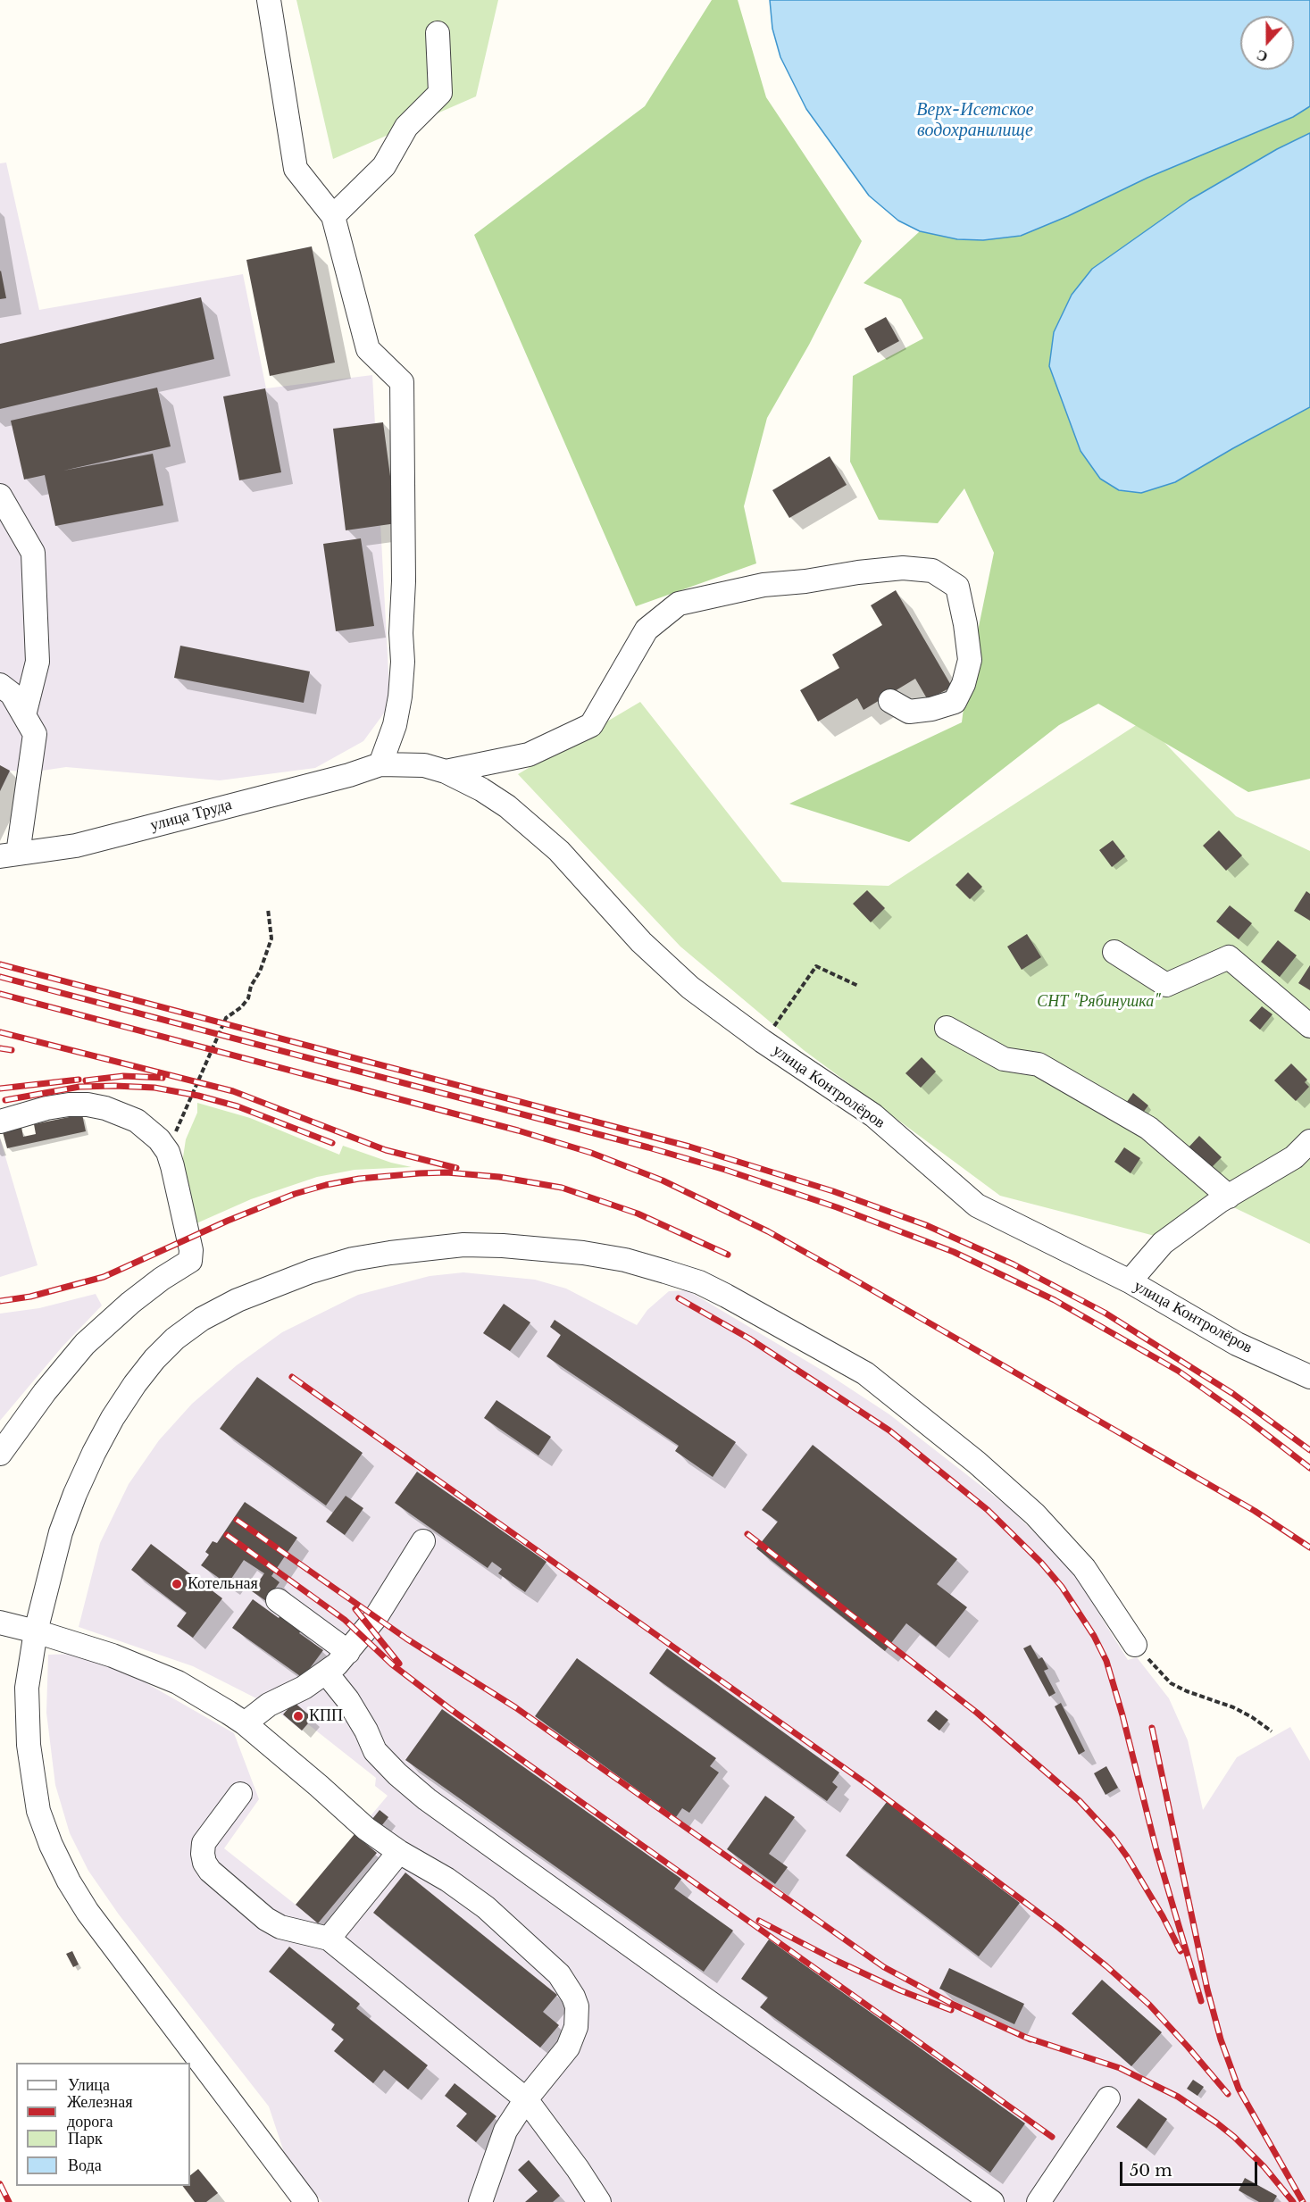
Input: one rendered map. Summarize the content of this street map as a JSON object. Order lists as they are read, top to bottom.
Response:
{
  "streets": {
    "street": ["улица Труда", "улица Контролёров"]
  },
  "crossings": [
    ["улица Труда", "улица Контролёров"]
  ],
  "water": ["Верх-Исетское водохранилище"],
  "parks": ["СНТ \"Рябинушка\""],
  "places": ["Котельная", "КПП"],
  "legend": [
    "Улица",
    "Железная дорога",
    "Парк",
    "Вода"
  ],
  "scale_bar": "50 m",
  "north": "bottom"
}
